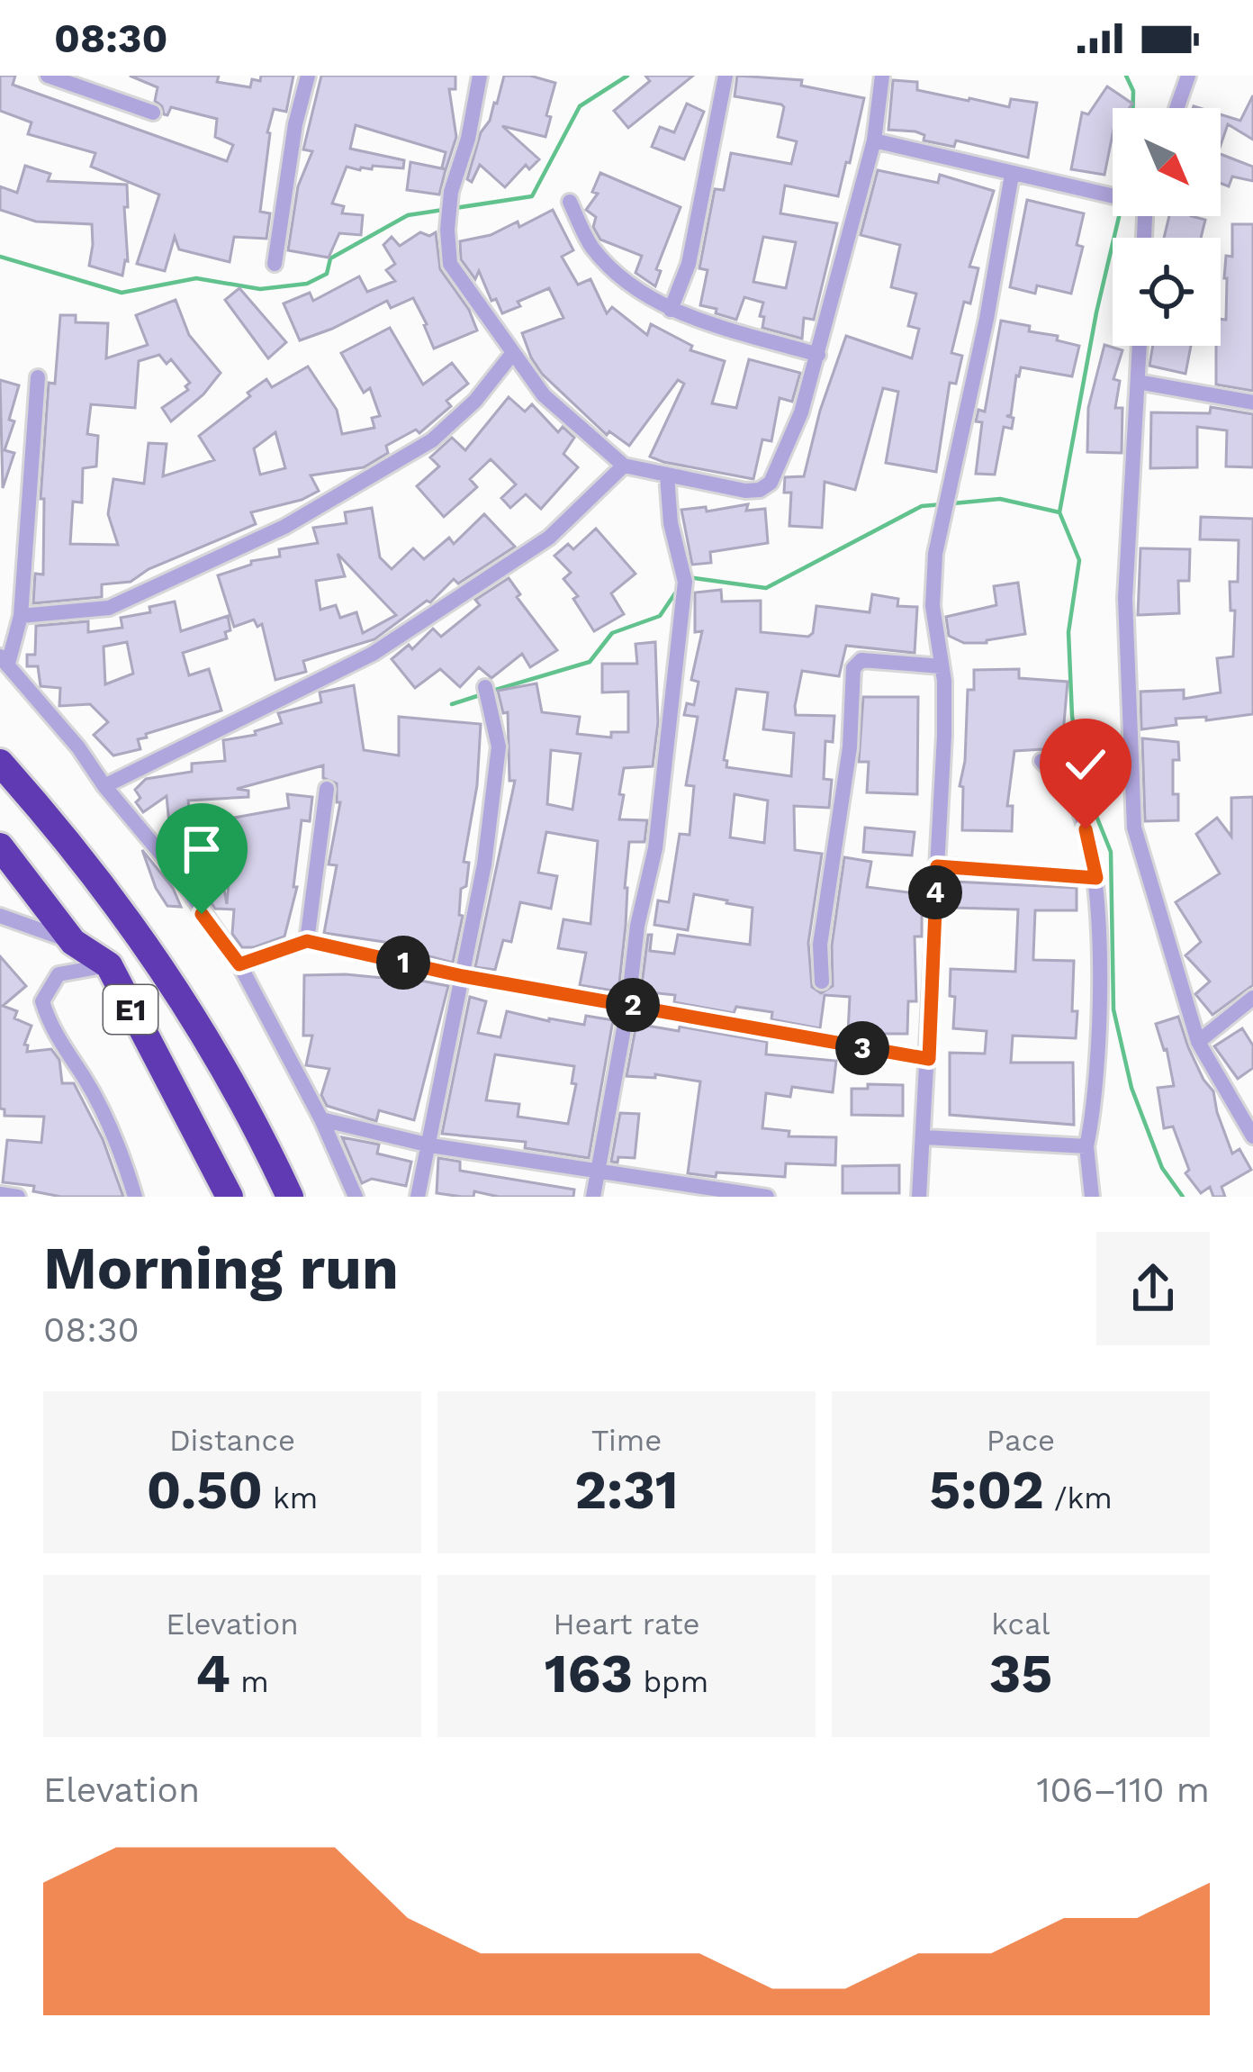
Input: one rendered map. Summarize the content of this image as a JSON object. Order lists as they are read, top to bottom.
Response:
{
  "streets": {
    "highway": ["E1"]
  },
  "north": "bottom right",
  "page": {
    "status": "08:30",
    "pins": [
      "4",
      "1",
      "2",
      "3"
    ],
    "heading": ["Morning run", "08:30"],
    "stats": [
      ["Distance", "0.50 km"],
      ["Time", "2:31"],
      ["Pace", "5:02 /km"],
      ["Elevation", "4 m"],
      ["Heart rate", "163 bpm"],
      ["kcal", "35"]
    ],
    "chart": ["Elevation", "106–110 m"]
  }
}
